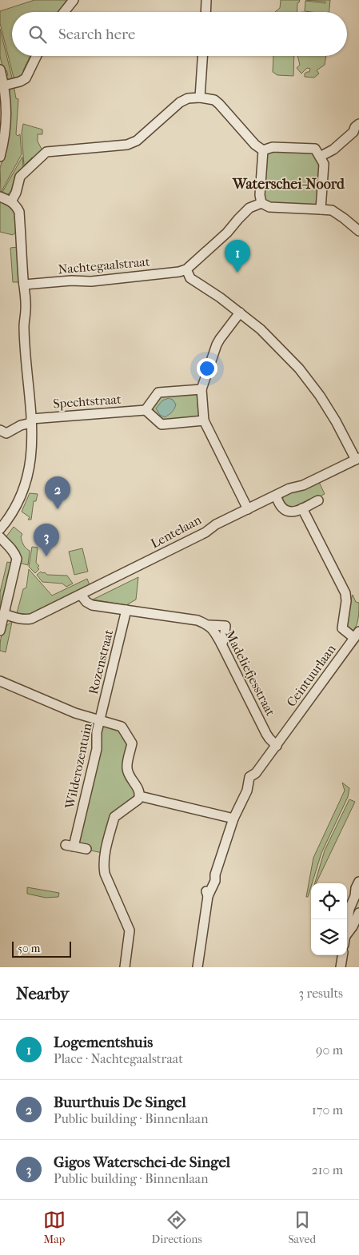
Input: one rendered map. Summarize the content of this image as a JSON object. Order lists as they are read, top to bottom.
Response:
{
  "streets": {
    "street": [
      "Nachtegaalstraat",
      "Spechtstraat",
      "Lentelaan",
      "Rozenstraat",
      "Madeliefjesstraat",
      "Ceintuurlaan",
      "Wilderozentuin"
    ]
  },
  "crossings": [
    ["Lentelaan", "Madeliefjesstraat"],
    ["Rozenstraat", "Madeliefjesstraat"],
    ["Rozenstraat", "Wilderozentuin"],
    ["Madeliefjesstraat", "Ceintuurlaan"]
  ],
  "districts": ["Waterschei-Noord"],
  "scale_bar": "50 m",
  "page": {
    "search": "Search here",
    "pins": ["1", "2", "3"],
    "scale": "50 m",
    "heading": ["Nearby", "3 results"],
    "list": [
      {
        "mark": "1",
        "name": "Logementshuis",
        "note": "Place · Nachtegaalstraat",
        "value": "90 m"
      },
      {
        "mark": "2",
        "name": "Buurthuis De Singel",
        "note": "Public building · Binnenlaan",
        "value": "170 m"
      },
      {
        "mark": "3",
        "name": "Gigos Waterschei-de Singel",
        "note": "Public building · Binnenlaan",
        "value": "210 m"
      }
    ],
    "nav": ["Map", "Directions", "Saved"]
  }
}
